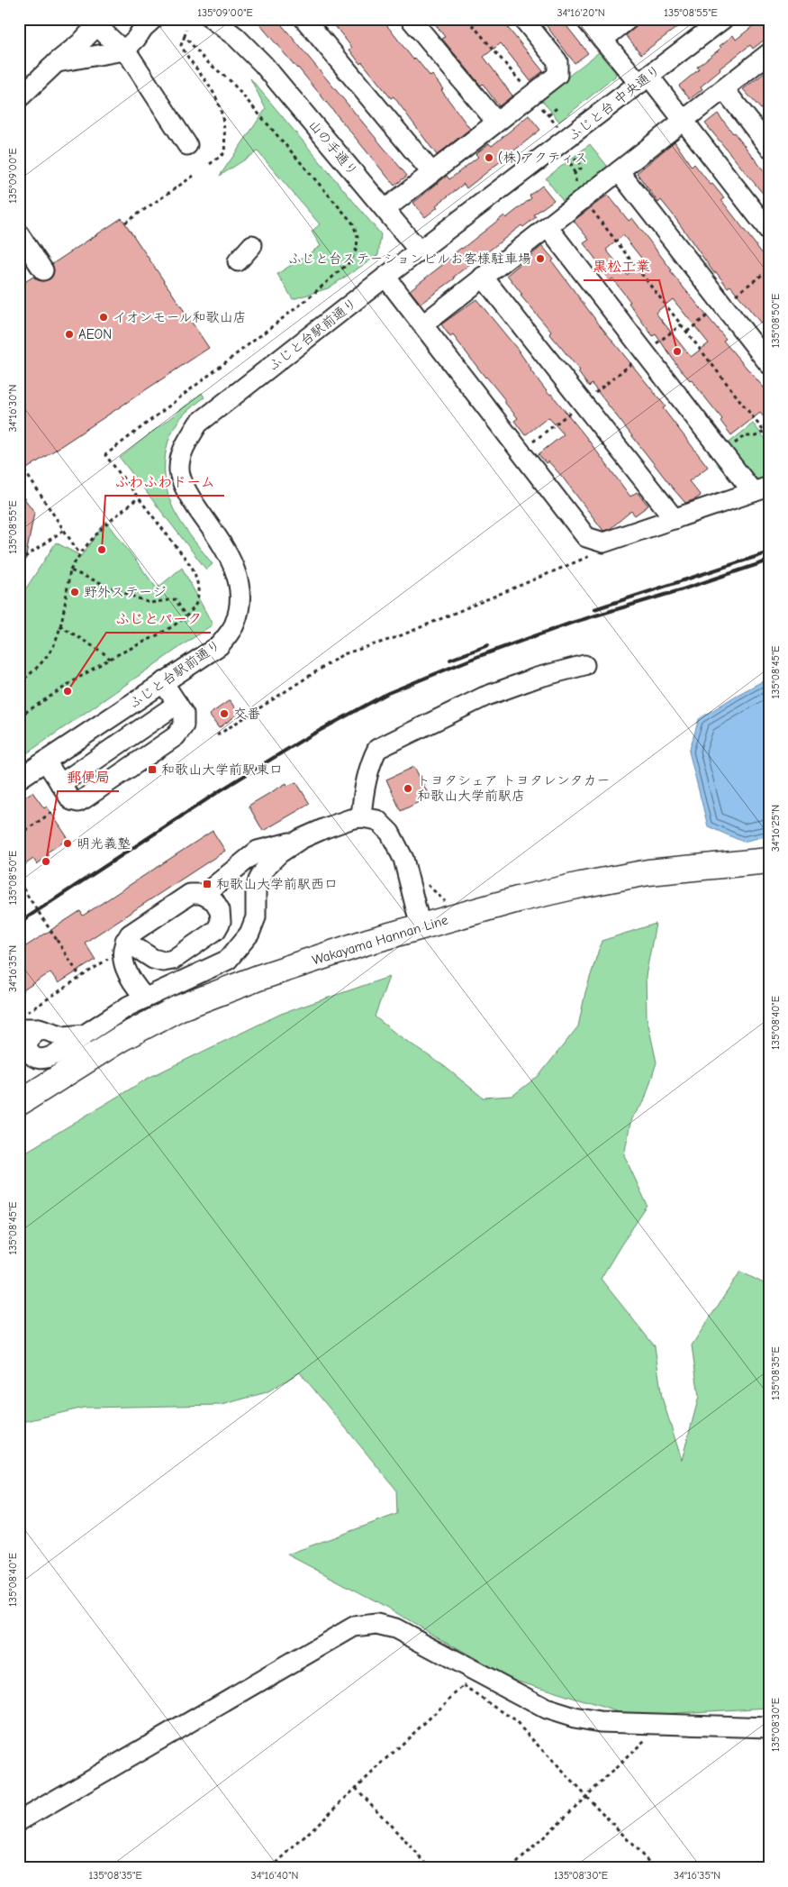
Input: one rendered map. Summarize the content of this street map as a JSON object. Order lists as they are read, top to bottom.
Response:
{
  "streets": {
    "main road": ["Wakayama Hannan Line"],
    "street": ["ふじと台 中央通り", "山の手通り", "ふじと台駅前通り"]
  },
  "crossings": [
    ["ふじと台 中央通り", "山の手通り"]
  ],
  "places": {
    "other": [
      "(株)アクティス",
      "ふじと台ステーションビルお客様駐車場",
      "イオンモール和歌山店",
      "AEON",
      "黒松工業",
      "ふわふわドーム",
      "野外ステージ",
      "ふじとパーク",
      "交番",
      "トヨタシェア トヨタレンタカー 和歌山大学前駅店",
      "明光義塾",
      "郵便局"
    ],
    "transit": ["和歌山大学前駅東口", "和歌山大学前駅西口"]
  },
  "coordinates": [
    "135°09'00\"E",
    "34°16'20\"N",
    "135°08'55\"E",
    "135°08'50\"E",
    "34°16'30\"N",
    "135°08'45\"E",
    "34°16'25\"N",
    "34°16'35\"N",
    "135°08'40\"E",
    "135°08'35\"E",
    "135°08'30\"E",
    "34°16'40\"N"
  ]
}
